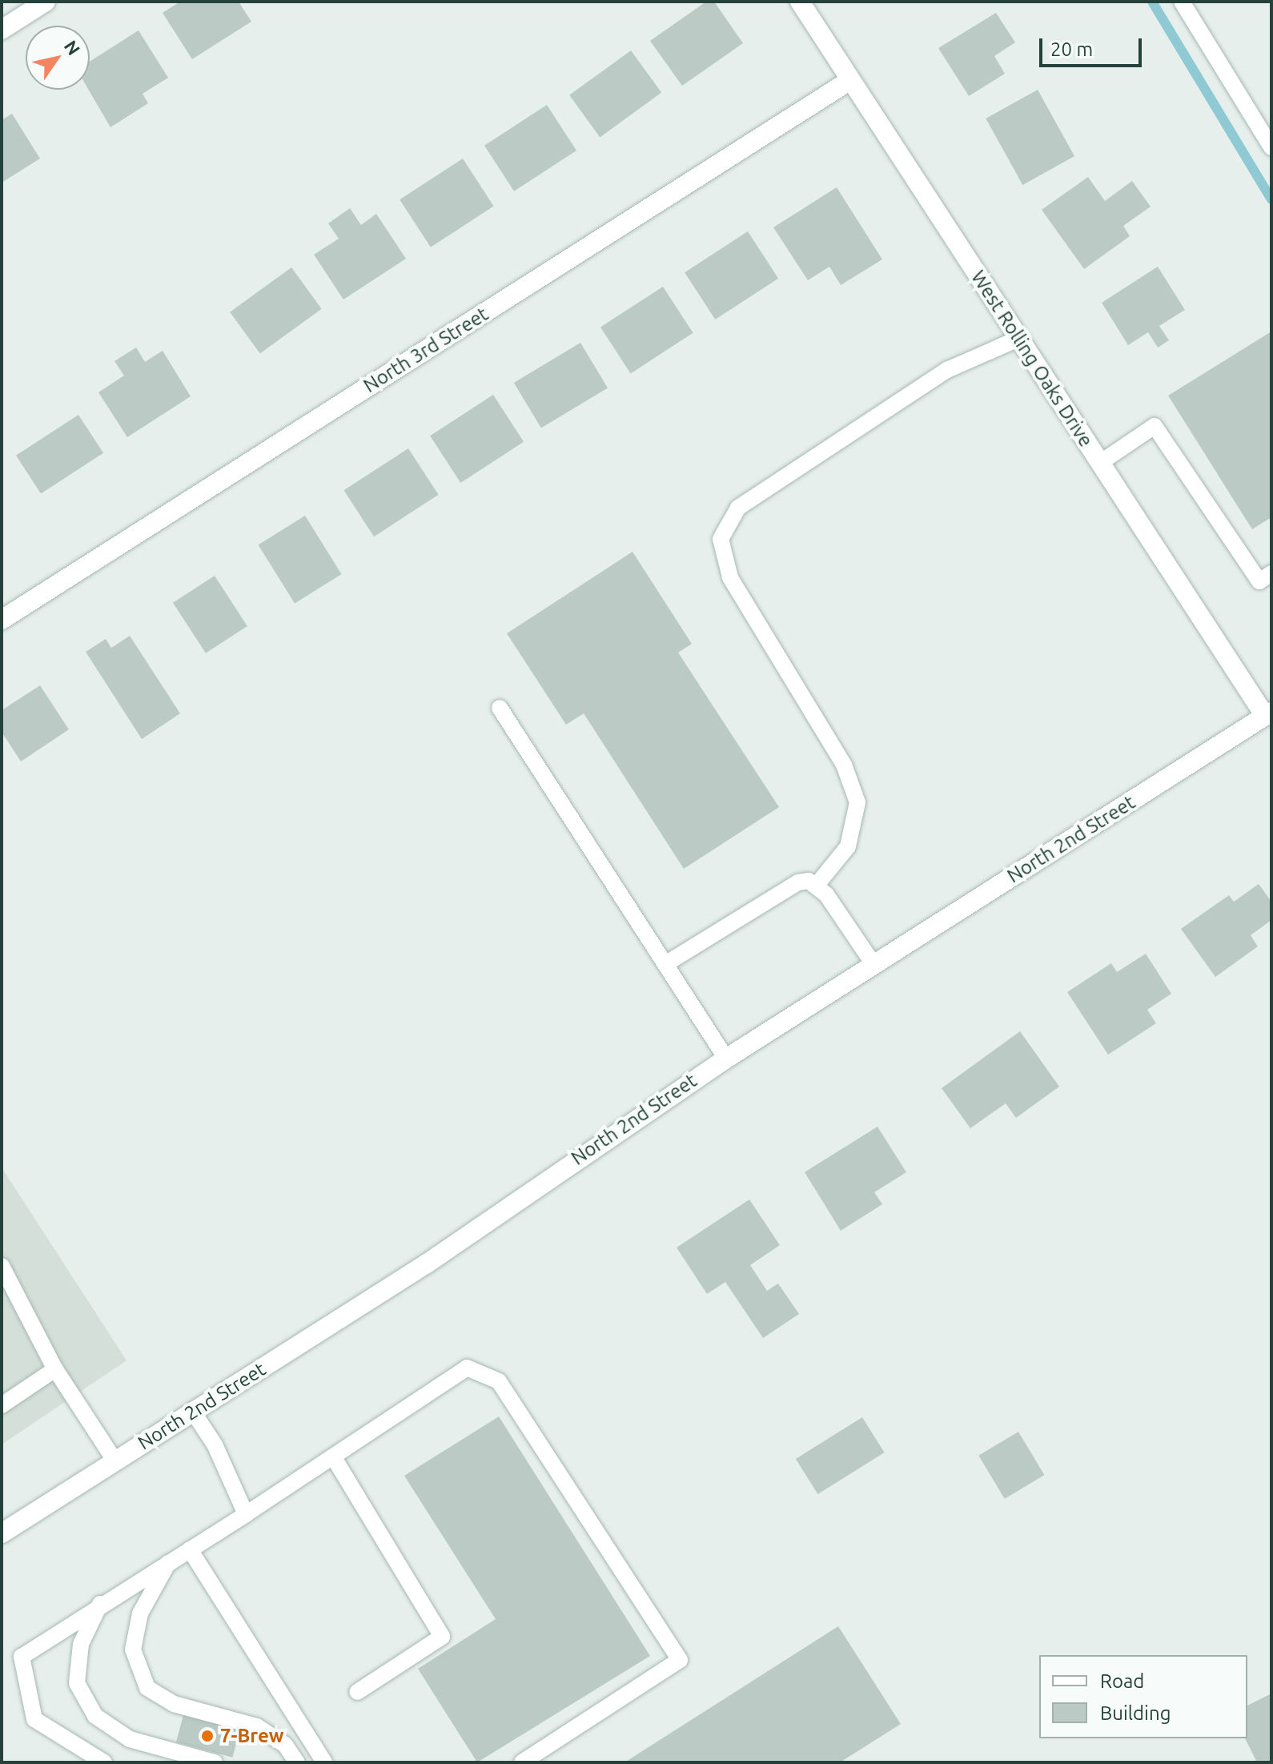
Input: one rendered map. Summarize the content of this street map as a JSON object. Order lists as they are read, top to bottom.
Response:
{
  "streets": {
    "street": ["North 3rd Street", "West Rolling Oaks Drive", "North 2nd Street"]
  },
  "crossings": [
    ["North 3rd Street", "West Rolling Oaks Drive"],
    ["West Rolling Oaks Drive", "North 2nd Street"]
  ],
  "places": ["7-Brew"],
  "legend": ["Road", "Building"],
  "scale_bar": "20 m",
  "north": "top right"
}
